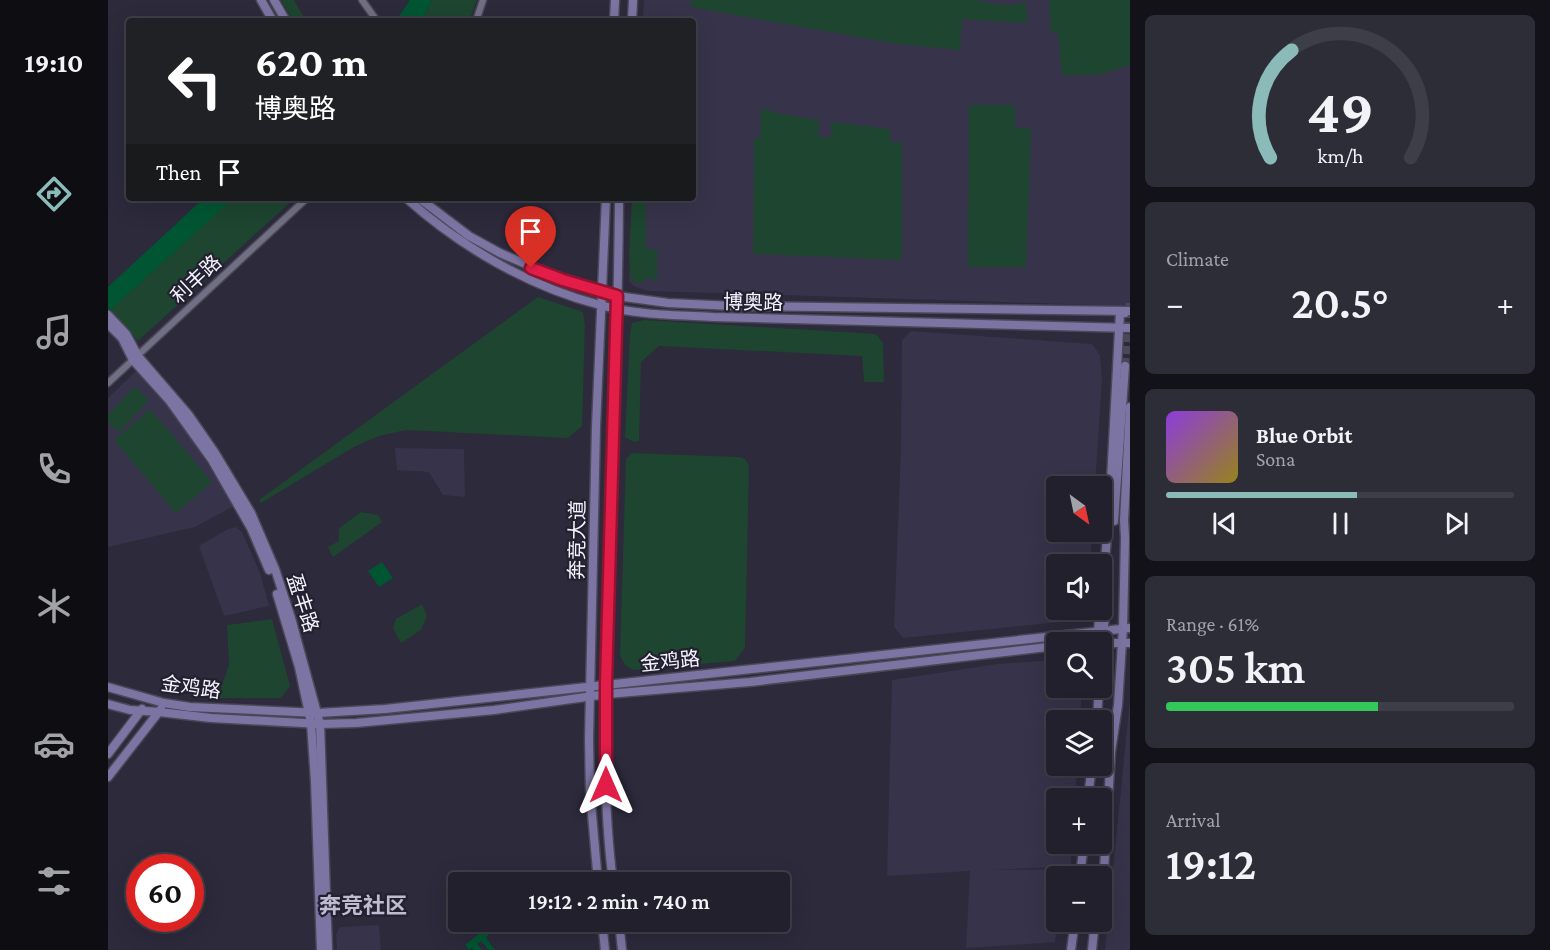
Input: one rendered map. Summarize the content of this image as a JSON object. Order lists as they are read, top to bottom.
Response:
{
  "streets": {
    "main road": [
      "博奥路",
      "奔竞大道",
      "盈丰路",
      "金鸡路"
    ],
    "street": ["利丰路"]
  },
  "crossings": [
    ["利丰路", "盈丰路"],
    ["博奥路", "奔竞大道"],
    ["奔竞大道", "金鸡路"],
    ["盈丰路", "金鸡路"]
  ],
  "districts": ["奔竞社区"],
  "north": "bottom right",
  "page": {
    "tabs": "19:10",
    "turn": ["620 m", "博奥路"],
    "then": "Then",
    "tile": [
      "Climate",
      ["Range · 61%", "305 km"],
      ["Arrival", "19:12"]
    ],
    "heat": ["−", "20.5°", "+"],
    "song": ["Blue Orbit", "Sona"],
    "map_buttons": ["+", "−"],
    "limit": "60",
    "trip": "19:12 · 2 min · 740 m",
    "gauge": ["49", "km/h"]
  }
}
